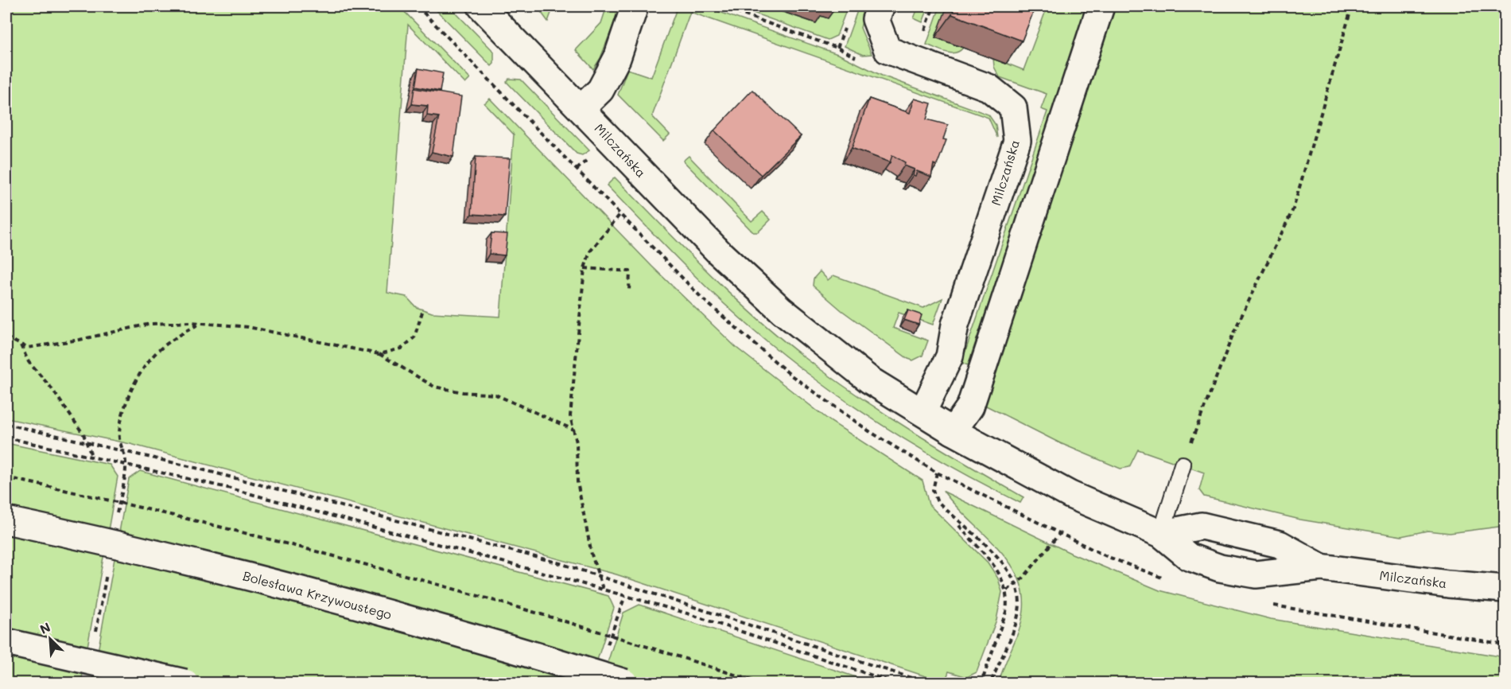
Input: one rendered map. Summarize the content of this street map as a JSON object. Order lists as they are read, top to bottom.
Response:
{
  "streets": {
    "street": ["Milczańska", "Bolesława Krzywoustego"]
  },
  "north": "top left"
}
